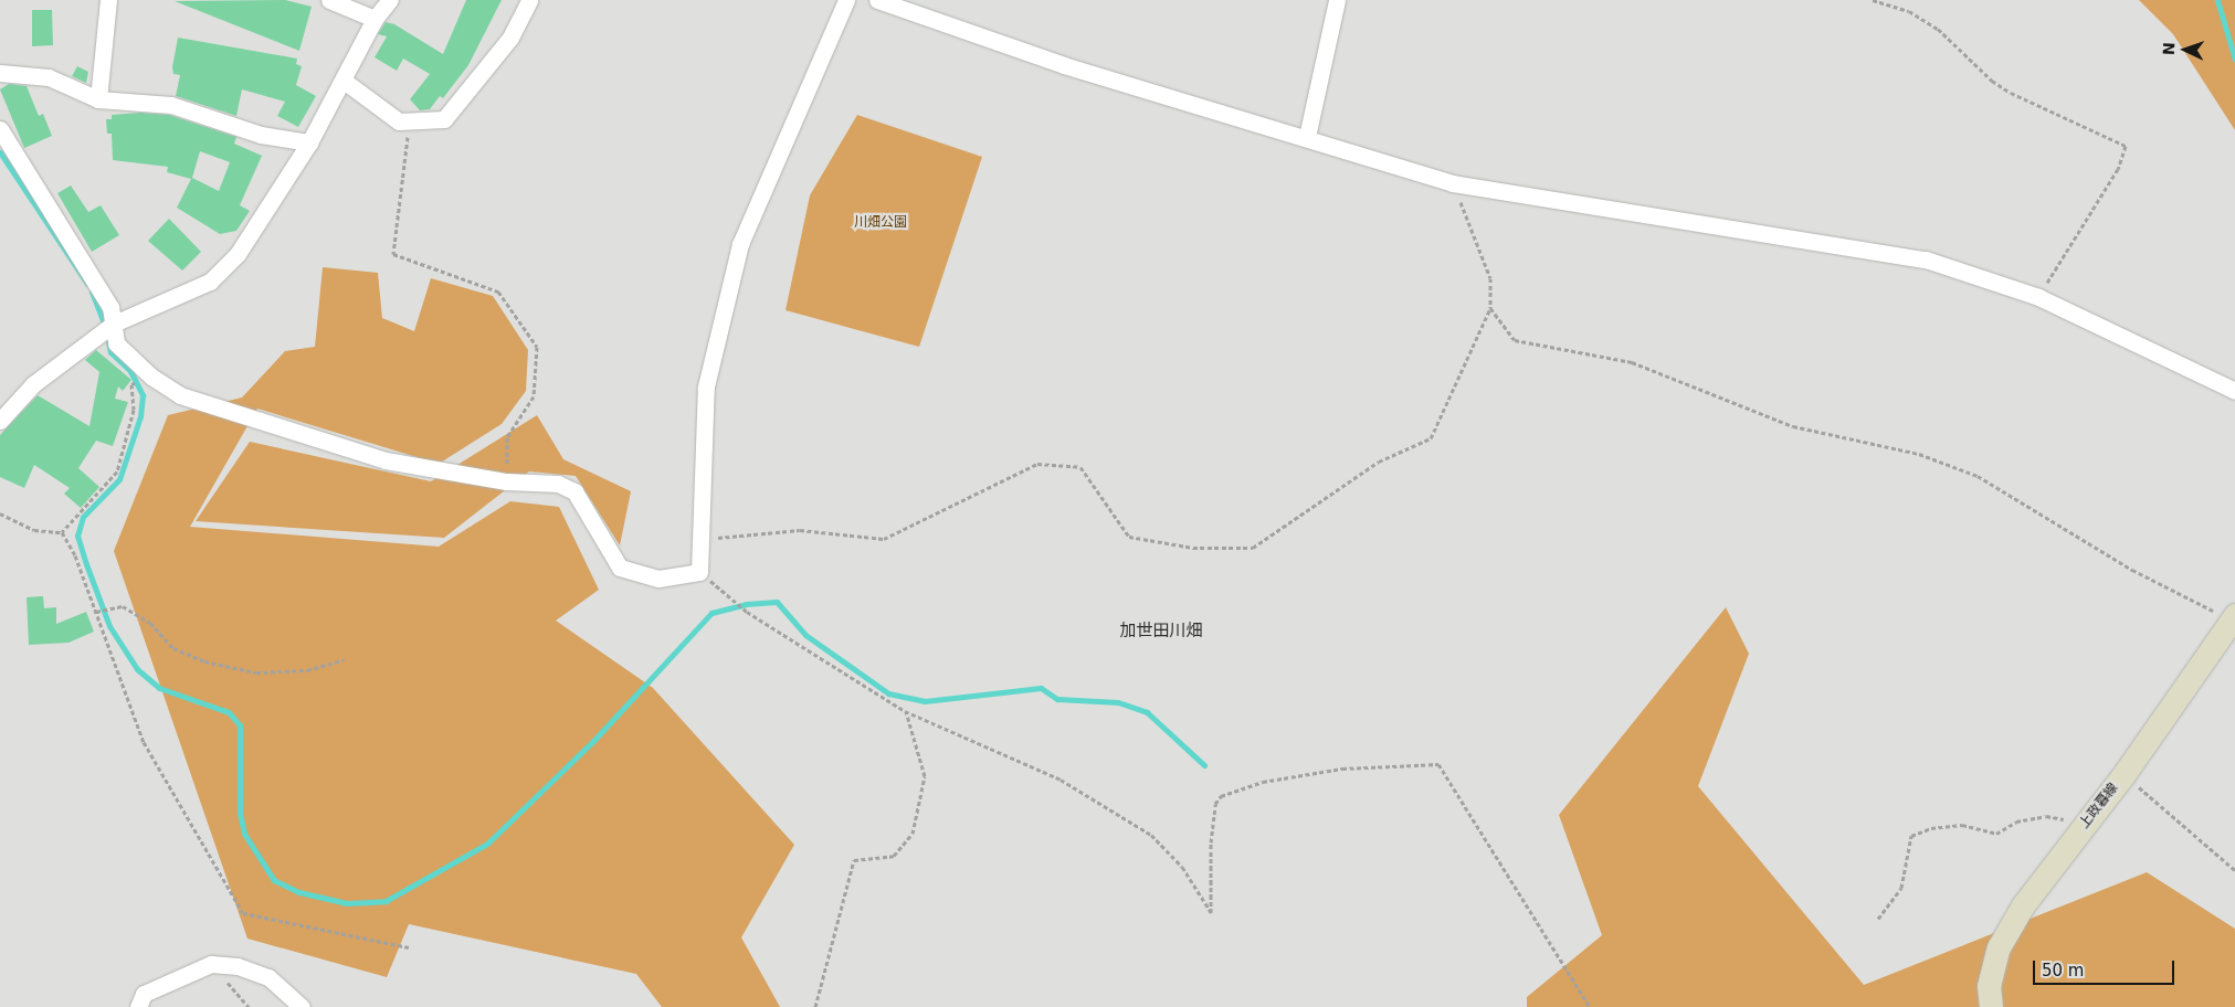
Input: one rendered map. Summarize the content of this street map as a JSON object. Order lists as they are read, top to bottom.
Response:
{
  "streets": {
    "street": ["上政暮線"]
  },
  "districts": ["加世田川畑"],
  "parks": ["川畑公園"],
  "scale_bar": "50 m",
  "north": "left"
}
